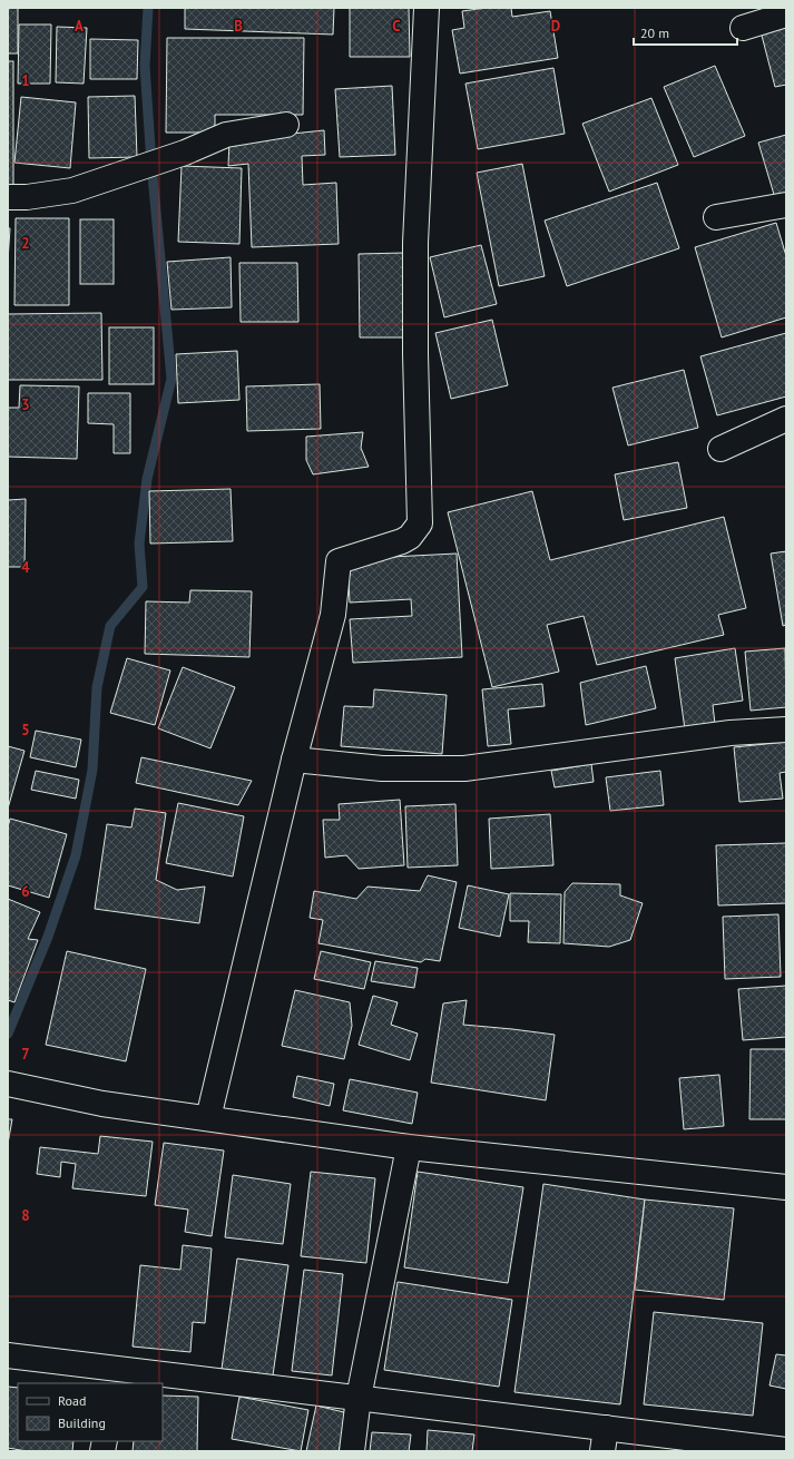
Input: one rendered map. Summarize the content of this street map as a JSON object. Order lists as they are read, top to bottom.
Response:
{
  "legend": ["Road", "Building"],
  "scale_bar": "20 m",
  "grid": {
    "columns": [
      "A",
      "B",
      "C",
      "D"
    ],
    "rows": [
      "1",
      "2",
      "3",
      "4",
      "5",
      "6",
      "7",
      "8"
    ]
  }
}
